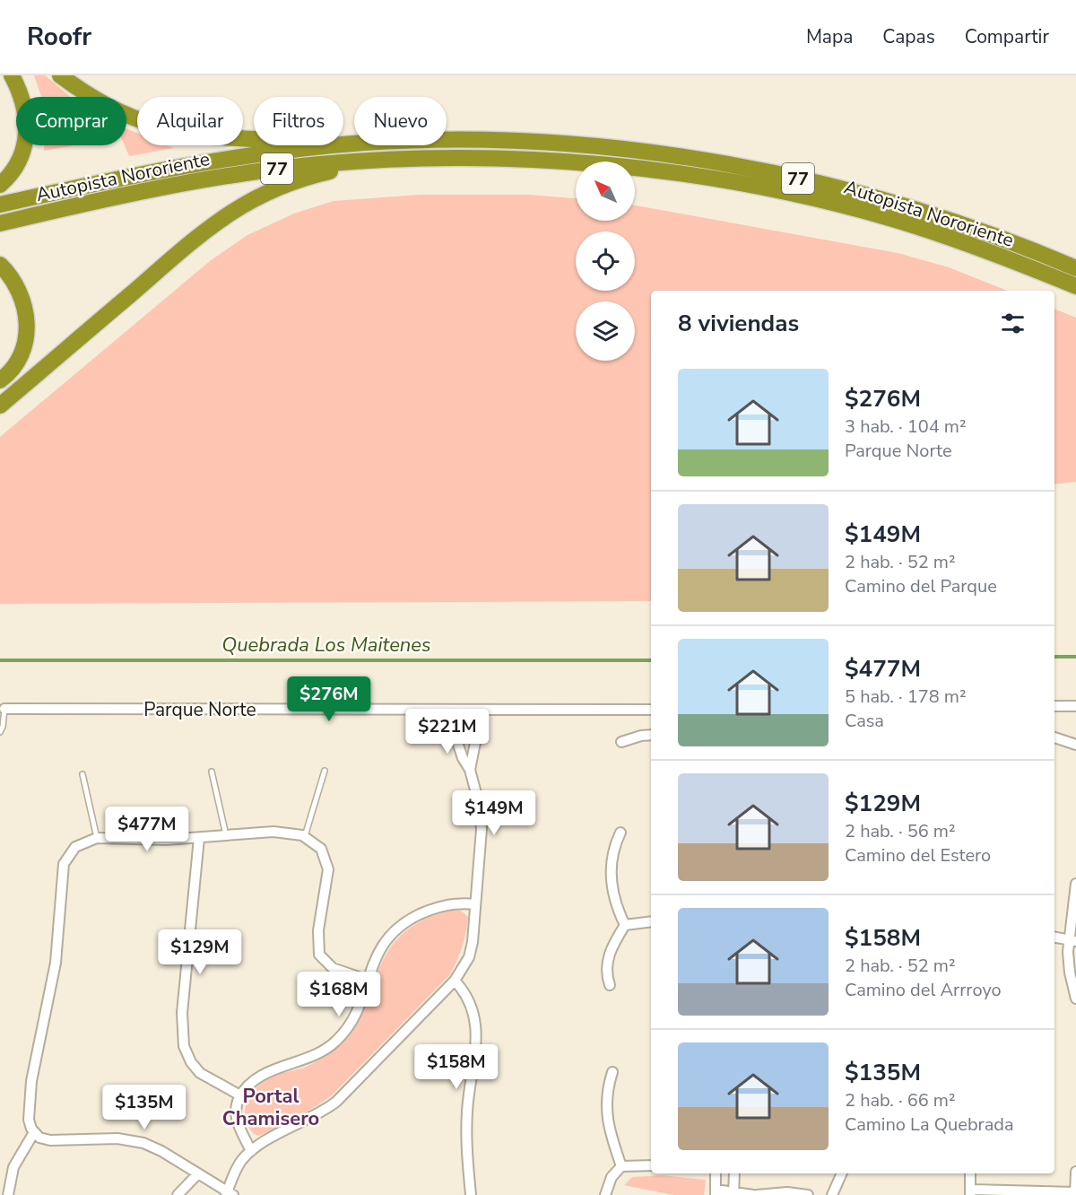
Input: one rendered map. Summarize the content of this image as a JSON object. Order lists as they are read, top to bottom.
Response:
{
  "streets": {
    "highway": ["77", "Autopista Nororiente"],
    "street": ["Parque Norte"]
  },
  "districts": ["Portal Chamisero"],
  "water": ["Quebrada Los Maitenes"],
  "north": "top left",
  "page": {
    "header": "Roofr",
    "nav": ["Mapa", "Capas", "Compartir"],
    "chip": [
      "Comprar",
      "Alquilar",
      "Filtros",
      "Nuevo"
    ],
    "heading": "8 viviendas",
    "list": [
      {
        "name": "$276M",
        "note": "3 hab. · 104 m² · Parque Norte"
      },
      {
        "name": "$149M",
        "note": "2 hab. · 52 m² · Camino del Parque"
      },
      {
        "name": "$477M",
        "note": "5 hab. · 178 m² · Casa"
      },
      {
        "name": "$129M",
        "note": "2 hab. · 56 m² · Camino del Estero"
      },
      {
        "name": "$158M",
        "note": "2 hab. · 52 m² · Camino del Arrroyo"
      },
      {
        "name": "$135M",
        "note": "2 hab. · 66 m² · Camino La Quebrada"
      }
    ],
    "price": [
      "$276M",
      "$221M",
      "$149M",
      "$477M",
      "$129M",
      "$168M",
      "$158M",
      "$135M"
    ]
  }
}
